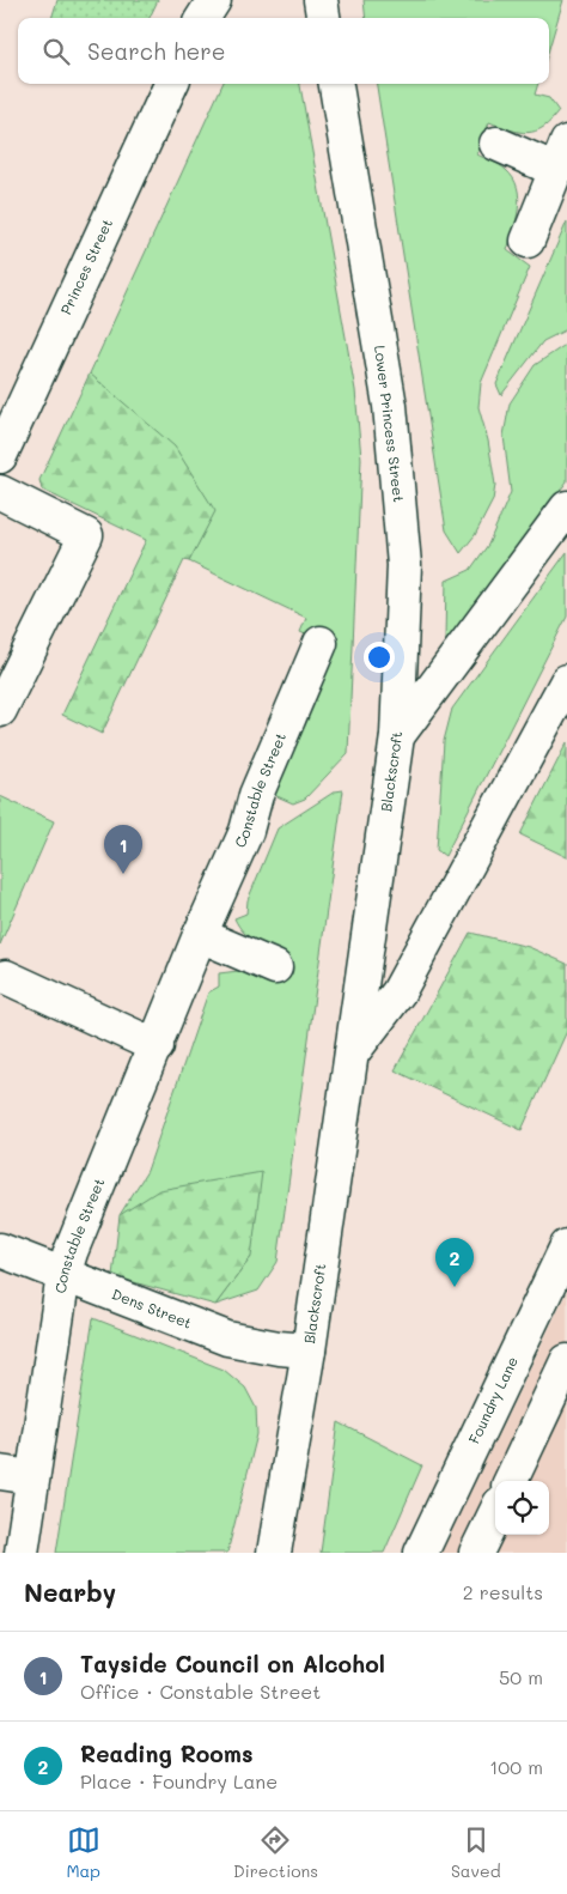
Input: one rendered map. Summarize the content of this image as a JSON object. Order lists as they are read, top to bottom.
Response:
{
  "streets": {
    "street": [
      "Princes Street",
      "Lower Princess Street",
      "Blackscroft",
      "Constable Street",
      "Dens Street",
      "Foundry Lane"
    ]
  },
  "crossings": [
    ["Lower Princess Street", "Blackscroft"],
    ["Blackscroft", "Dens Street"],
    ["Constable Street", "Dens Street"]
  ],
  "page": {
    "search": "Search here",
    "pins": ["1", "2"],
    "heading": ["Nearby", "2 results"],
    "list": [
      {
        "mark": "1",
        "name": "Tayside Council on Alcohol",
        "note": "Office · Constable Street",
        "value": "50 m"
      },
      {
        "mark": "2",
        "name": "Reading Rooms",
        "note": "Place · Foundry Lane",
        "value": "100 m"
      }
    ],
    "nav": ["Map", "Directions", "Saved"]
  }
}
